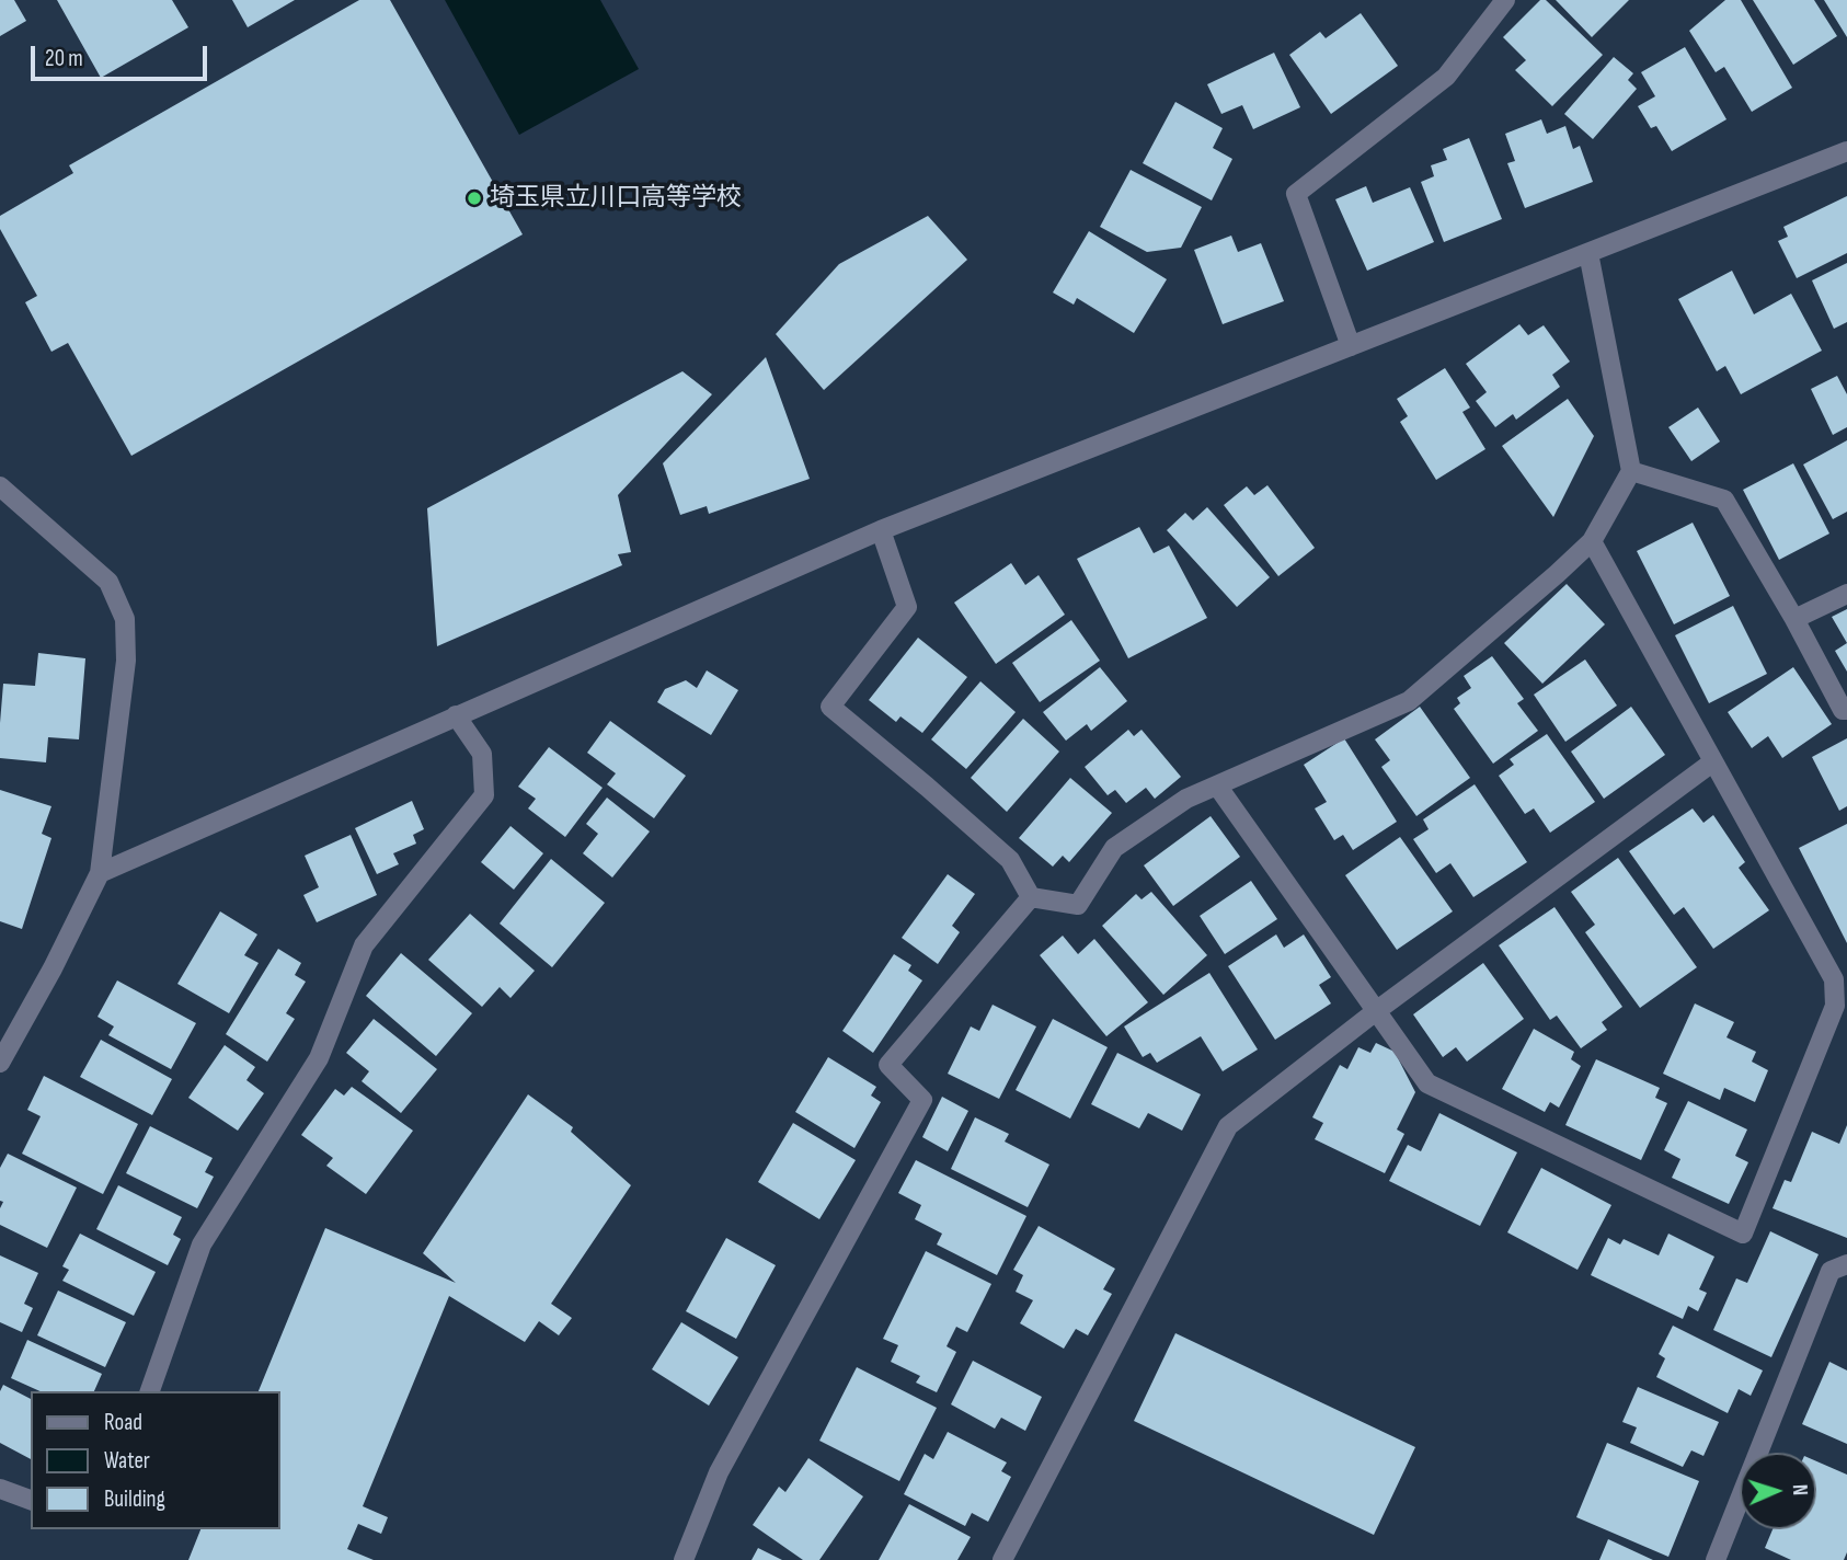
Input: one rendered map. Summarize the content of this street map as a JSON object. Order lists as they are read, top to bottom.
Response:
{
  "places": ["埼玉県立川口高等学校"],
  "legend": ["Road", "Water", "Building"],
  "scale_bar": "20 m",
  "north": "right"
}
